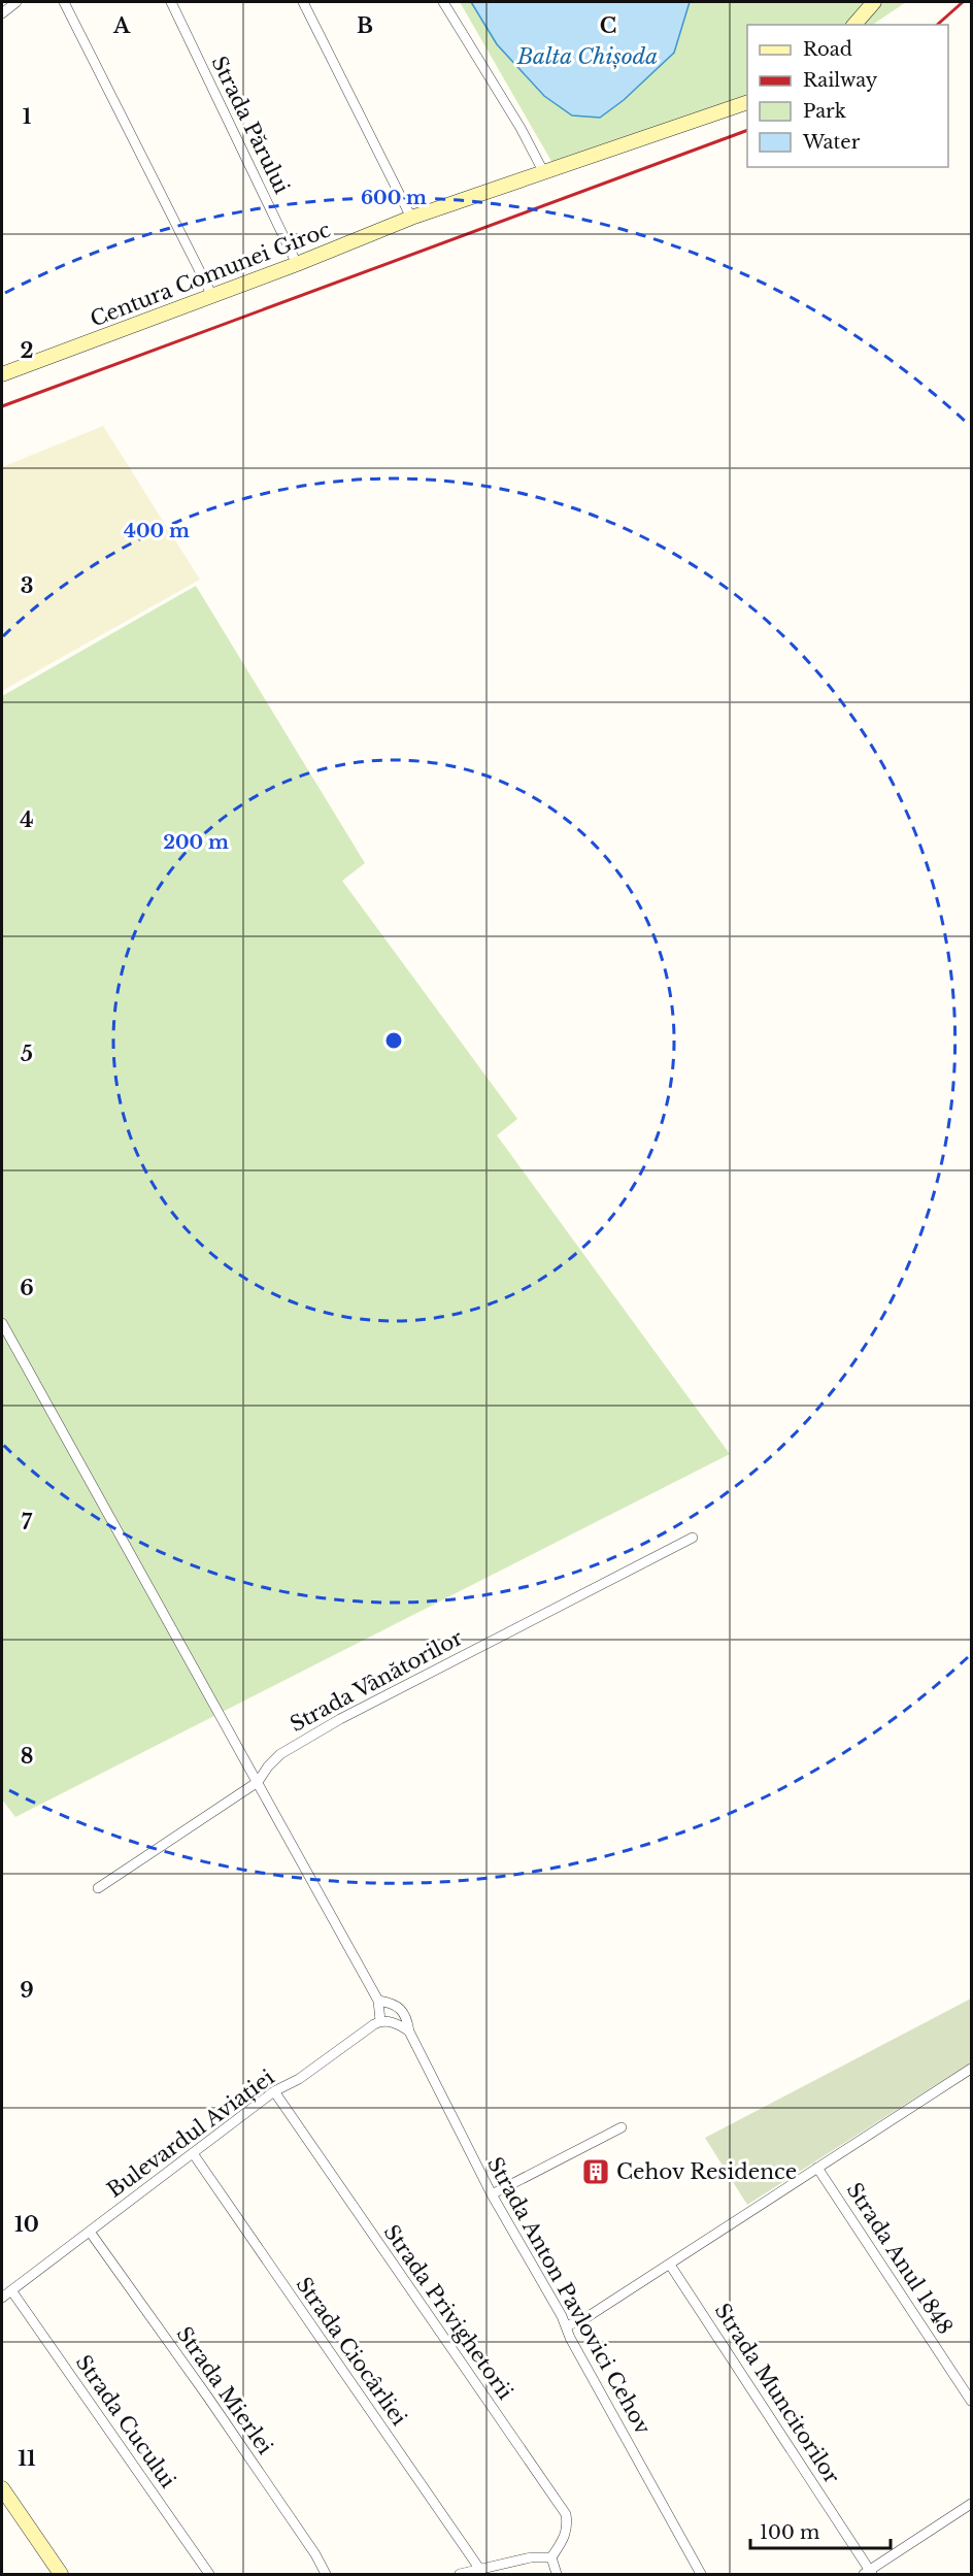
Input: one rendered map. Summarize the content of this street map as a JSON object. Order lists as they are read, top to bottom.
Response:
{
  "streets": {
    "main road": ["Centura Comunei Giroc"],
    "street": [
      "Strada Părului",
      "Strada Vânătorilor",
      "Bulevardul Aviației",
      "Strada Anul 1848",
      "Strada Anton Pavlovici Cehov",
      "Strada Privighetorii",
      "Strada Ciocârliei",
      "Strada Mierlei",
      "Strada Muncitorilor",
      "Strada Cucului"
    ]
  },
  "crossings": [
    ["Strada Părului", "Centura Comunei Giroc"],
    ["Bulevardul Aviației", "Strada Privighetorii"],
    ["Bulevardul Aviației", "Strada Ciocârliei"],
    ["Bulevardul Aviației", "Strada Mierlei"],
    ["Bulevardul Aviației", "Strada Cucului"]
  ],
  "water": ["Balta Chișoda"],
  "places": {
    "building": ["Cehov Residence"]
  },
  "legend": [
    "Road",
    "Railway",
    "Park",
    "Water"
  ],
  "scale_bar": "100 m",
  "grid": {
    "columns": ["A", "B", "C"],
    "rows": [
      "1",
      "2",
      "3",
      "4",
      "5",
      "6",
      "7",
      "8",
      "9",
      "10",
      "11"
    ]
  },
  "rings": ["600 m", "400 m", "200 m"]
}
